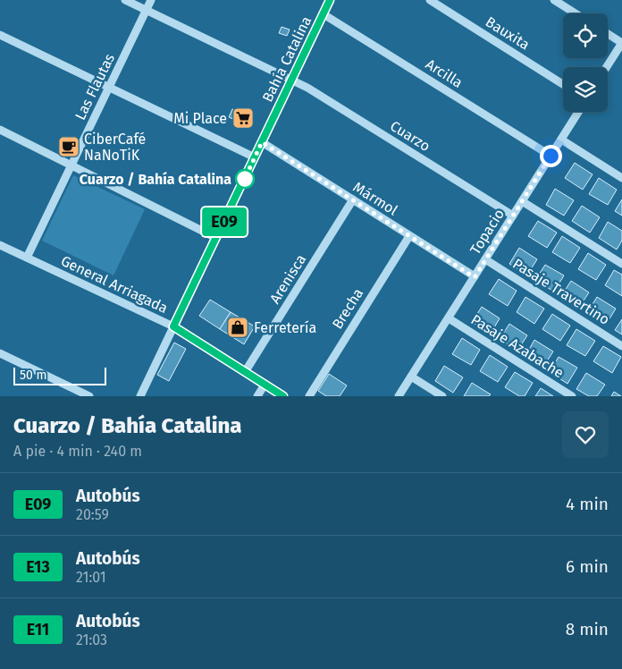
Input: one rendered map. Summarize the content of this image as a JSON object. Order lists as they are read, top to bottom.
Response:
{
  "streets": {
    "street": [
      "Bauxita",
      "Bahía Catalina",
      "Arcilla",
      "Las Flautas",
      "Cuarzo",
      "Mármol",
      "Topacio",
      "Arenisca",
      "General Arriagada",
      "Pasaje Travertino",
      "Brecha",
      "Pasaje Azabache"
    ]
  },
  "crossings": [
    ["Bahía Catalina", "Arcilla"],
    ["Bahía Catalina", "Cuarzo"],
    ["Bahía Catalina", "Mármol"],
    ["Bahía Catalina", "General Arriagada"],
    ["Arcilla", "Topacio"],
    ["Las Flautas", "Cuarzo"],
    ["Las Flautas", "General Arriagada"],
    ["Cuarzo", "Topacio"],
    ["Mármol", "Topacio"],
    ["Mármol", "Arenisca"],
    ["Mármol", "Brecha"],
    ["Topacio", "Pasaje Travertino"],
    ["Topacio", "Pasaje Azabache"],
    ["Arenisca", "General Arriagada"]
  ],
  "places": {
    "supermarket": ["Mi Place"],
    "cafe": ["CiberCafé NaNoTiK"],
    "other": ["Cuarzo / Bahía Catalina"],
    "shop": ["Ferretería"]
  },
  "lines": ["bus line E09"],
  "scale_bar": "50 m",
  "page": {
    "on_map": "E09",
    "scale": "50 m",
    "heading": ["Cuarzo / Bahía Catalina", "A pie · 4 min · 240 m"],
    "list": [
      {
        "mark": "E09",
        "name": "Autobús",
        "note": "20:59",
        "value": "4 min"
      },
      {
        "mark": "E13",
        "name": "Autobús",
        "note": "21:01",
        "value": "6 min"
      },
      {
        "mark": "E11",
        "name": "Autobús",
        "note": "21:03",
        "value": "8 min"
      }
    ]
  }
}
